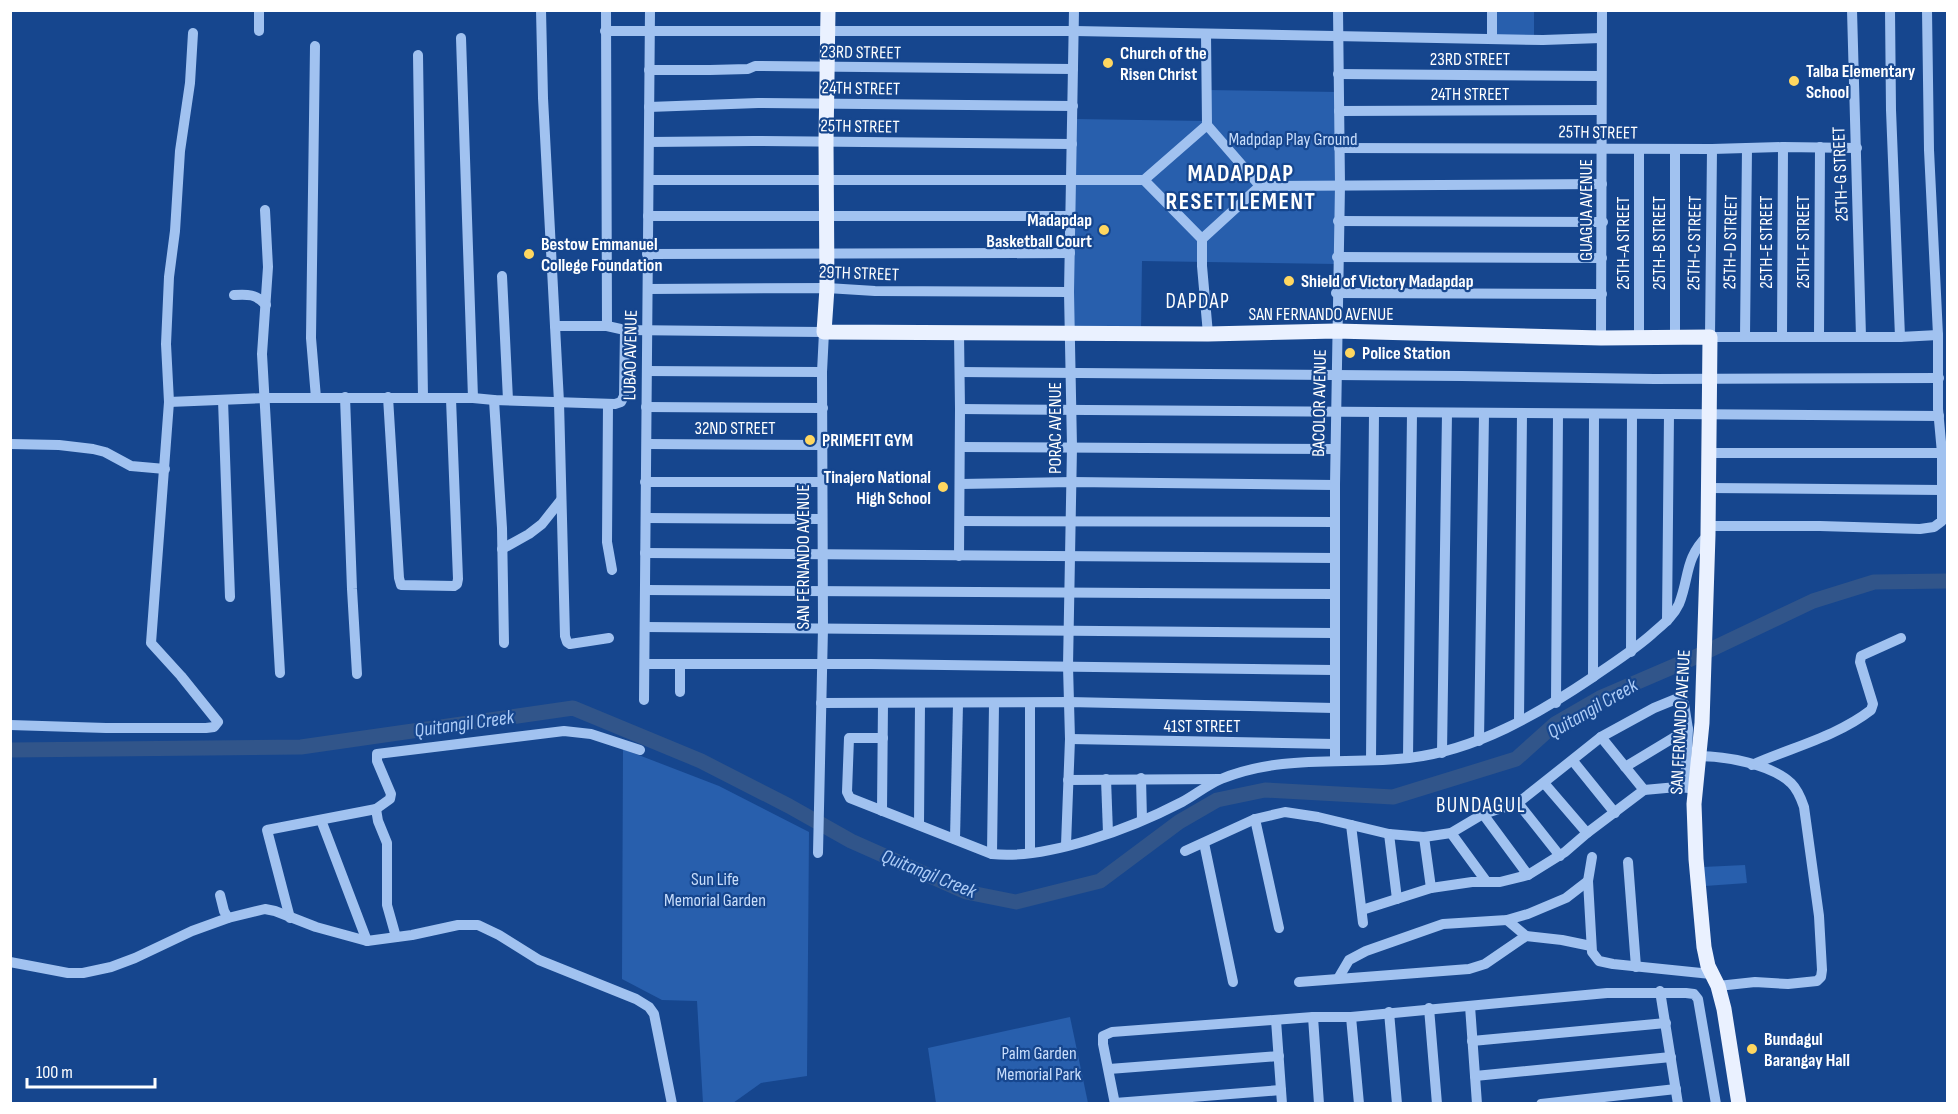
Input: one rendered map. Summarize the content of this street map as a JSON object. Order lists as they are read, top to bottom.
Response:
{
  "streets": {
    "main road": ["SAN FERNANDO AVENUE"],
    "street": [
      "23RD STREET",
      "24TH STREET",
      "25TH STREET",
      "25TH-G STREET",
      "GUAGUA AVENUE",
      "25TH-D STREET",
      "25TH-E STREET",
      "25TH-F STREET",
      "25TH-A STREET",
      "25TH-B STREET",
      "25TH-C STREET",
      "29TH STREET",
      "LUBAO AVENUE",
      "BACOLOR AVENUE",
      "32ND STREET",
      "PORAC AVENUE",
      "41ST STREET"
    ]
  },
  "crossings": [
    ["23RD STREET", "GUAGUA AVENUE"],
    ["23RD STREET", "SAN FERNANDO AVENUE"],
    ["23RD STREET", "LUBAO AVENUE"],
    ["23RD STREET", "BACOLOR AVENUE"],
    ["23RD STREET", "PORAC AVENUE"],
    ["24TH STREET", "GUAGUA AVENUE"],
    ["24TH STREET", "SAN FERNANDO AVENUE"],
    ["24TH STREET", "LUBAO AVENUE"],
    ["24TH STREET", "BACOLOR AVENUE"],
    ["24TH STREET", "PORAC AVENUE"],
    ["25TH STREET", "25TH-G STREET"],
    ["25TH STREET", "GUAGUA AVENUE"],
    ["25TH STREET", "25TH-D STREET"],
    ["25TH STREET", "25TH-E STREET"],
    ["25TH STREET", "25TH-F STREET"],
    ["25TH STREET", "25TH-A STREET"],
    ["25TH STREET", "25TH-B STREET"],
    ["25TH STREET", "25TH-C STREET"],
    ["25TH STREET", "SAN FERNANDO AVENUE"],
    ["25TH STREET", "LUBAO AVENUE"],
    ["25TH STREET", "BACOLOR AVENUE"],
    ["25TH STREET", "PORAC AVENUE"],
    ["25TH-G STREET", "SAN FERNANDO AVENUE"],
    ["GUAGUA AVENUE", "SAN FERNANDO AVENUE"],
    ["25TH-D STREET", "SAN FERNANDO AVENUE"],
    ["25TH-E STREET", "SAN FERNANDO AVENUE"],
    ["25TH-F STREET", "SAN FERNANDO AVENUE"],
    ["25TH-A STREET", "SAN FERNANDO AVENUE"],
    ["25TH-B STREET", "SAN FERNANDO AVENUE"],
    ["25TH-C STREET", "SAN FERNANDO AVENUE"],
    ["29TH STREET", "SAN FERNANDO AVENUE"],
    ["29TH STREET", "LUBAO AVENUE"],
    ["29TH STREET", "PORAC AVENUE"],
    ["SAN FERNANDO AVENUE", "LUBAO AVENUE"],
    ["SAN FERNANDO AVENUE", "BACOLOR AVENUE"],
    ["SAN FERNANDO AVENUE", "32ND STREET"],
    ["SAN FERNANDO AVENUE", "PORAC AVENUE"],
    ["LUBAO AVENUE", "32ND STREET"],
    ["BACOLOR AVENUE", "41ST STREET"],
    ["PORAC AVENUE", "41ST STREET"]
  ],
  "districts": ["MADAPDAP RESETTLEMENT", "DAPDAP", "BUNDAGUL"],
  "water": ["Quitangil Creek"],
  "parks": ["Madpdap Play Ground", "Sun Life Memorial Garden", "Palm Garden Memorial Park"],
  "places": [
    "Church of the Risen Christ",
    "Talba Elementary School",
    "Madapdap Basketball Court",
    "Bestow Emmanuel College Foundation",
    "Shield of Victory Madapdap",
    "Police Station",
    "PRIMEFIT GYM",
    "Tinajero National High School",
    "Bundagul Barangay Hall"
  ],
  "scale_bar": "100 m"
}
